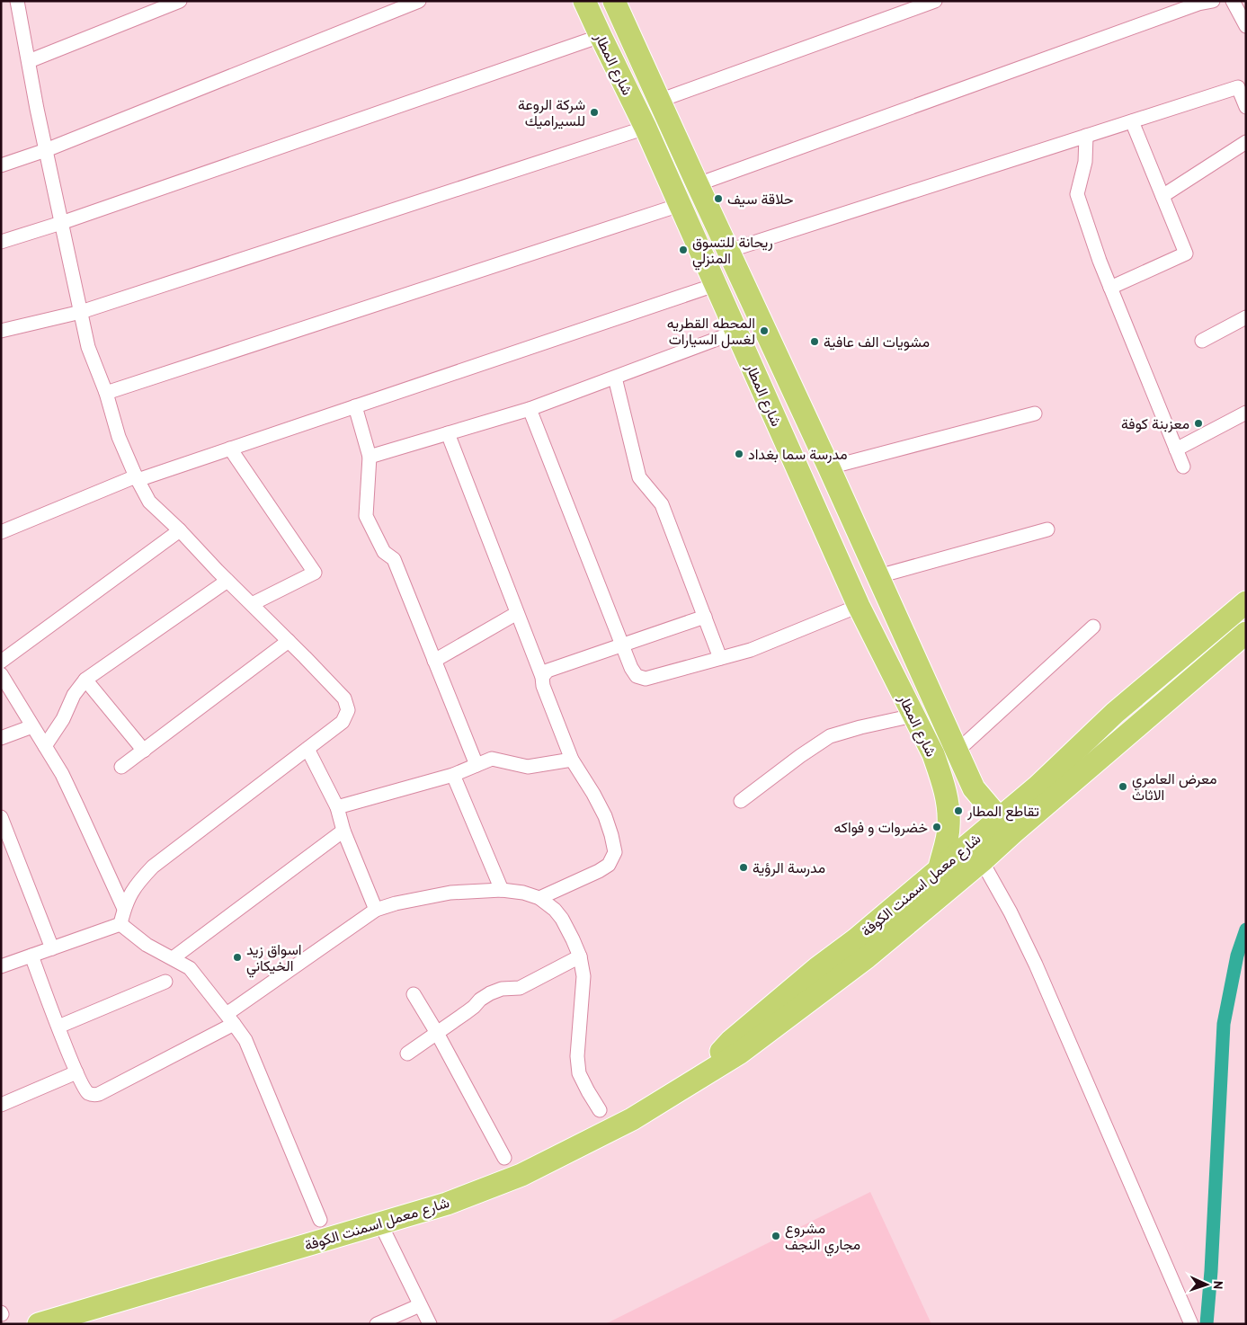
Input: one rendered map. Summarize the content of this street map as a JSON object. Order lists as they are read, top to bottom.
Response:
{
  "streets": {
    "main road": ["شارع المطار", "شارع معمل اسمنت الكوفة"]
  },
  "crossings": [
    ["شارع المطار", "شارع معمل اسمنت الكوفة"]
  ],
  "places": [
    "شركة الروعة للسيراميك",
    "حلاقة سيف",
    "ريحانة للتسوق المنزلي",
    "المحطه القطريه لغسل السيارات",
    "مشويات الف عافية",
    "معزبنة كوفة",
    "مدرسة سما بغداد",
    "معرض العامري الاثاث",
    "تقاطع المطار",
    "خضروات و فواكه",
    "مدرسة الرؤية",
    "اسواق زيد الخيكاني",
    "مشروع مجاري النجف"
  ],
  "north": "right"
}
